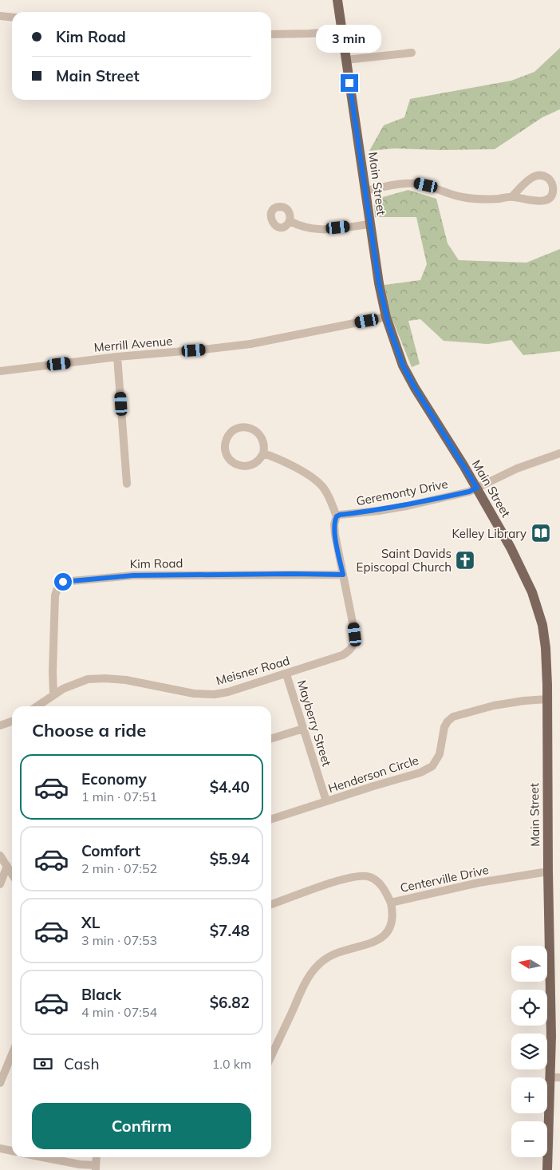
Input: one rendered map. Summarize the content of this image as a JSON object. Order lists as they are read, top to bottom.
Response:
{
  "streets": {
    "main road": ["Main Street"],
    "street": [
      "Merrill Avenue",
      "Geremonty Drive",
      "Kim Road",
      "Meisner Road",
      "Mayberry Street",
      "Henderson Circle",
      "Centerville Drive"
    ]
  },
  "crossings": [
    ["Main Street", "Merrill Avenue"],
    ["Main Street", "Geremonty Drive"],
    ["Main Street", "Henderson Circle"],
    ["Main Street", "Centerville Drive"],
    ["Geremonty Drive", "Meisner Road"],
    ["Kim Road", "Meisner Road"],
    ["Meisner Road", "Mayberry Street"],
    ["Mayberry Street", "Henderson Circle"]
  ],
  "places": {
    "library": ["Kelley Library"],
    "church": ["Saint Davids Episcopal Church"]
  },
  "north": "left",
  "page": {
    "banner": ["Kim Road", "Main Street"],
    "bubble": "3 min",
    "heading": "Choose a ride",
    "list": [
      {
        "name": "Economy",
        "note": "1 min · 07:51",
        "value": "$4.40"
      },
      {
        "name": "Comfort",
        "note": "2 min · 07:52",
        "value": "$5.94"
      },
      {
        "name": "XL",
        "note": "3 min · 07:53",
        "value": "$7.48"
      },
      {
        "name": "Black",
        "note": "4 min · 07:54",
        "value": "$6.82"
      }
    ],
    "map_buttons": ["+", "−"],
    "pay": ["Cash", "1.0 km"],
    "buttons": "Confirm"
  }
}
